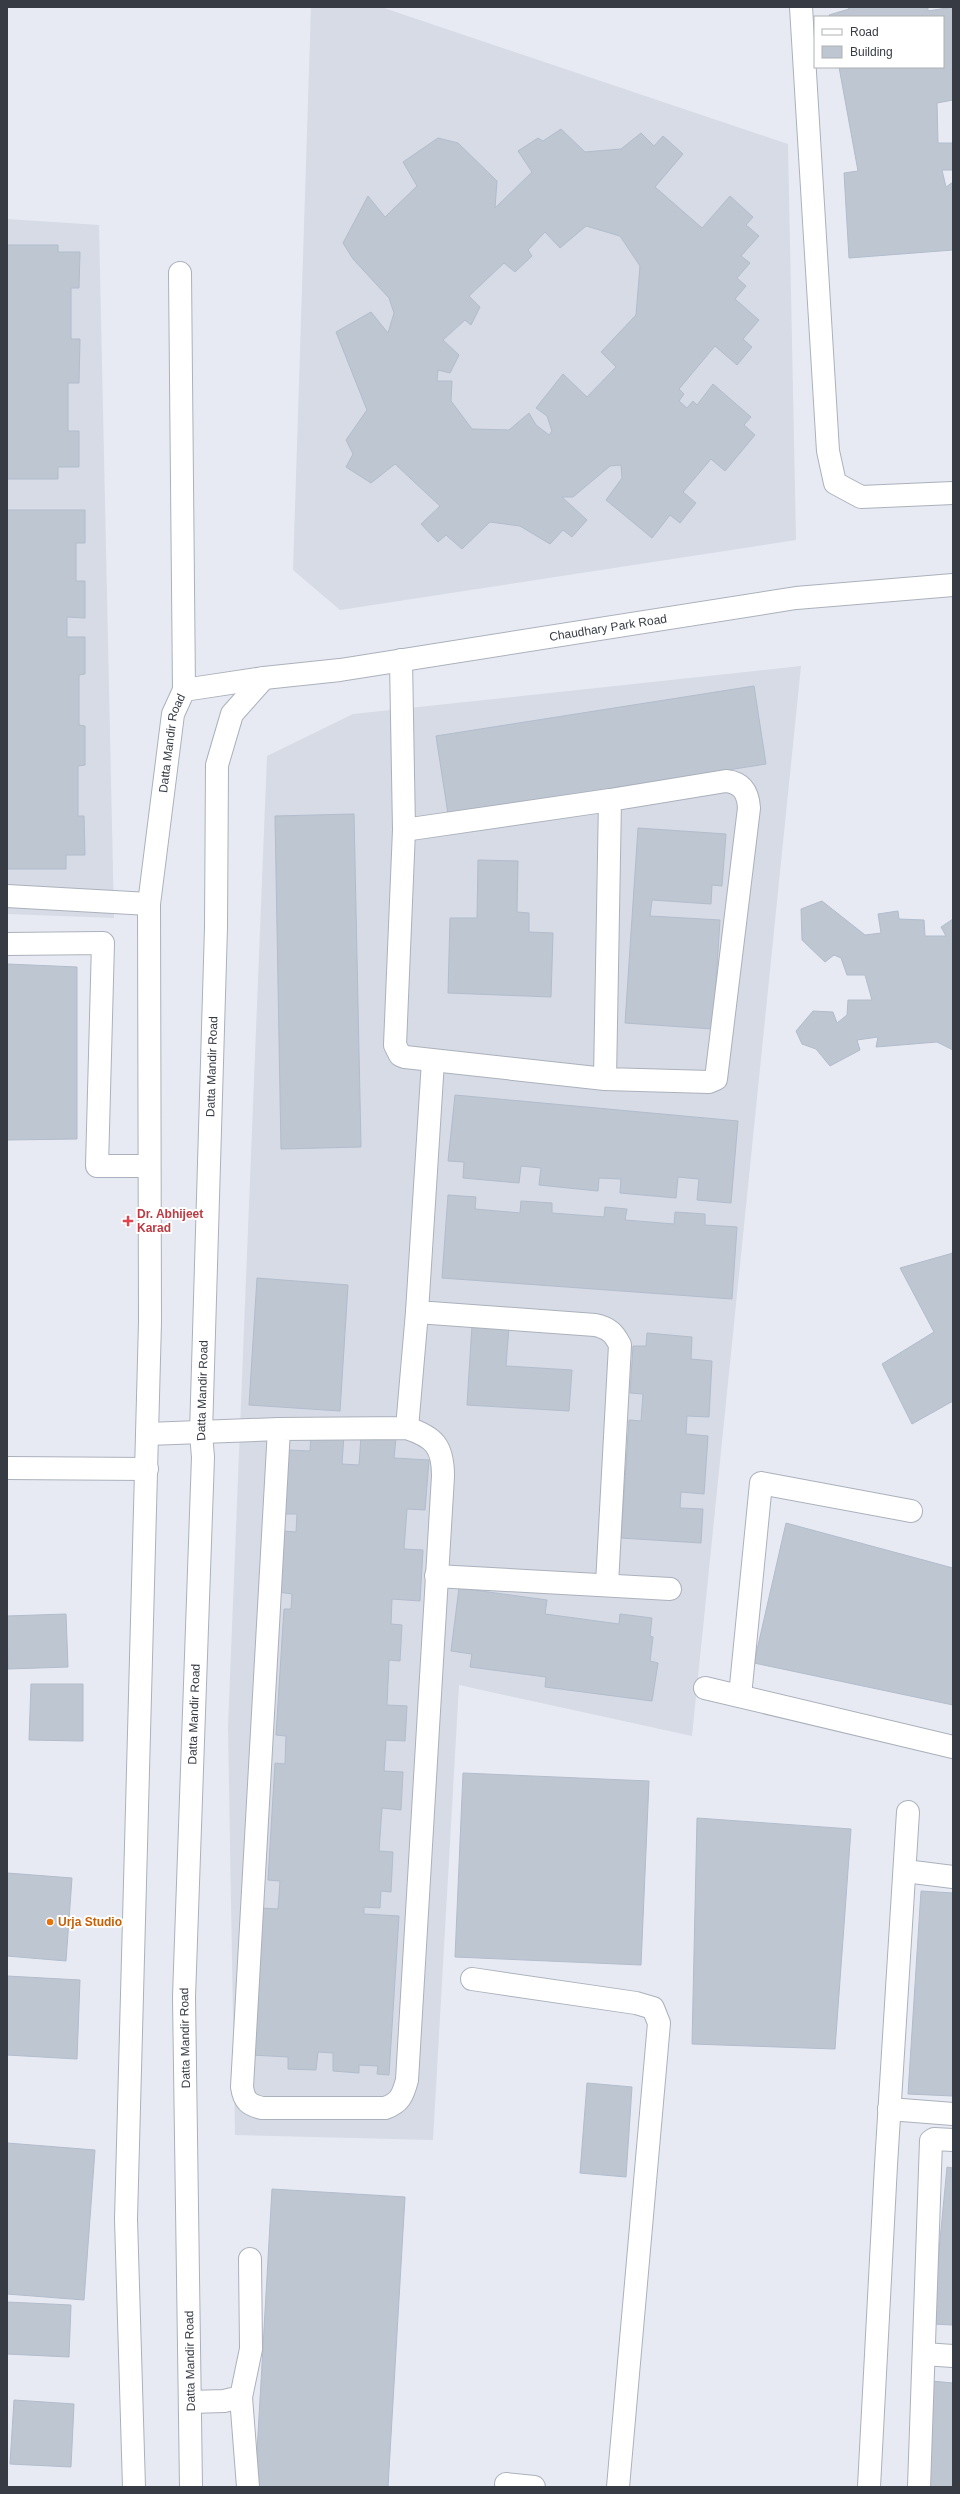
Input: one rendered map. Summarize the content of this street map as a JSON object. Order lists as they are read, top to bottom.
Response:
{
  "streets": {
    "street": ["Chaudhary Park Road", "Datta Mandir Road"]
  },
  "crossings": [
    ["Chaudhary Park Road", "Datta Mandir Road"]
  ],
  "places": {
    "health": ["Dr. Abhijeet Karad"],
    "other": ["Urja Studio"]
  },
  "legend": ["Road", "Building"]
}
